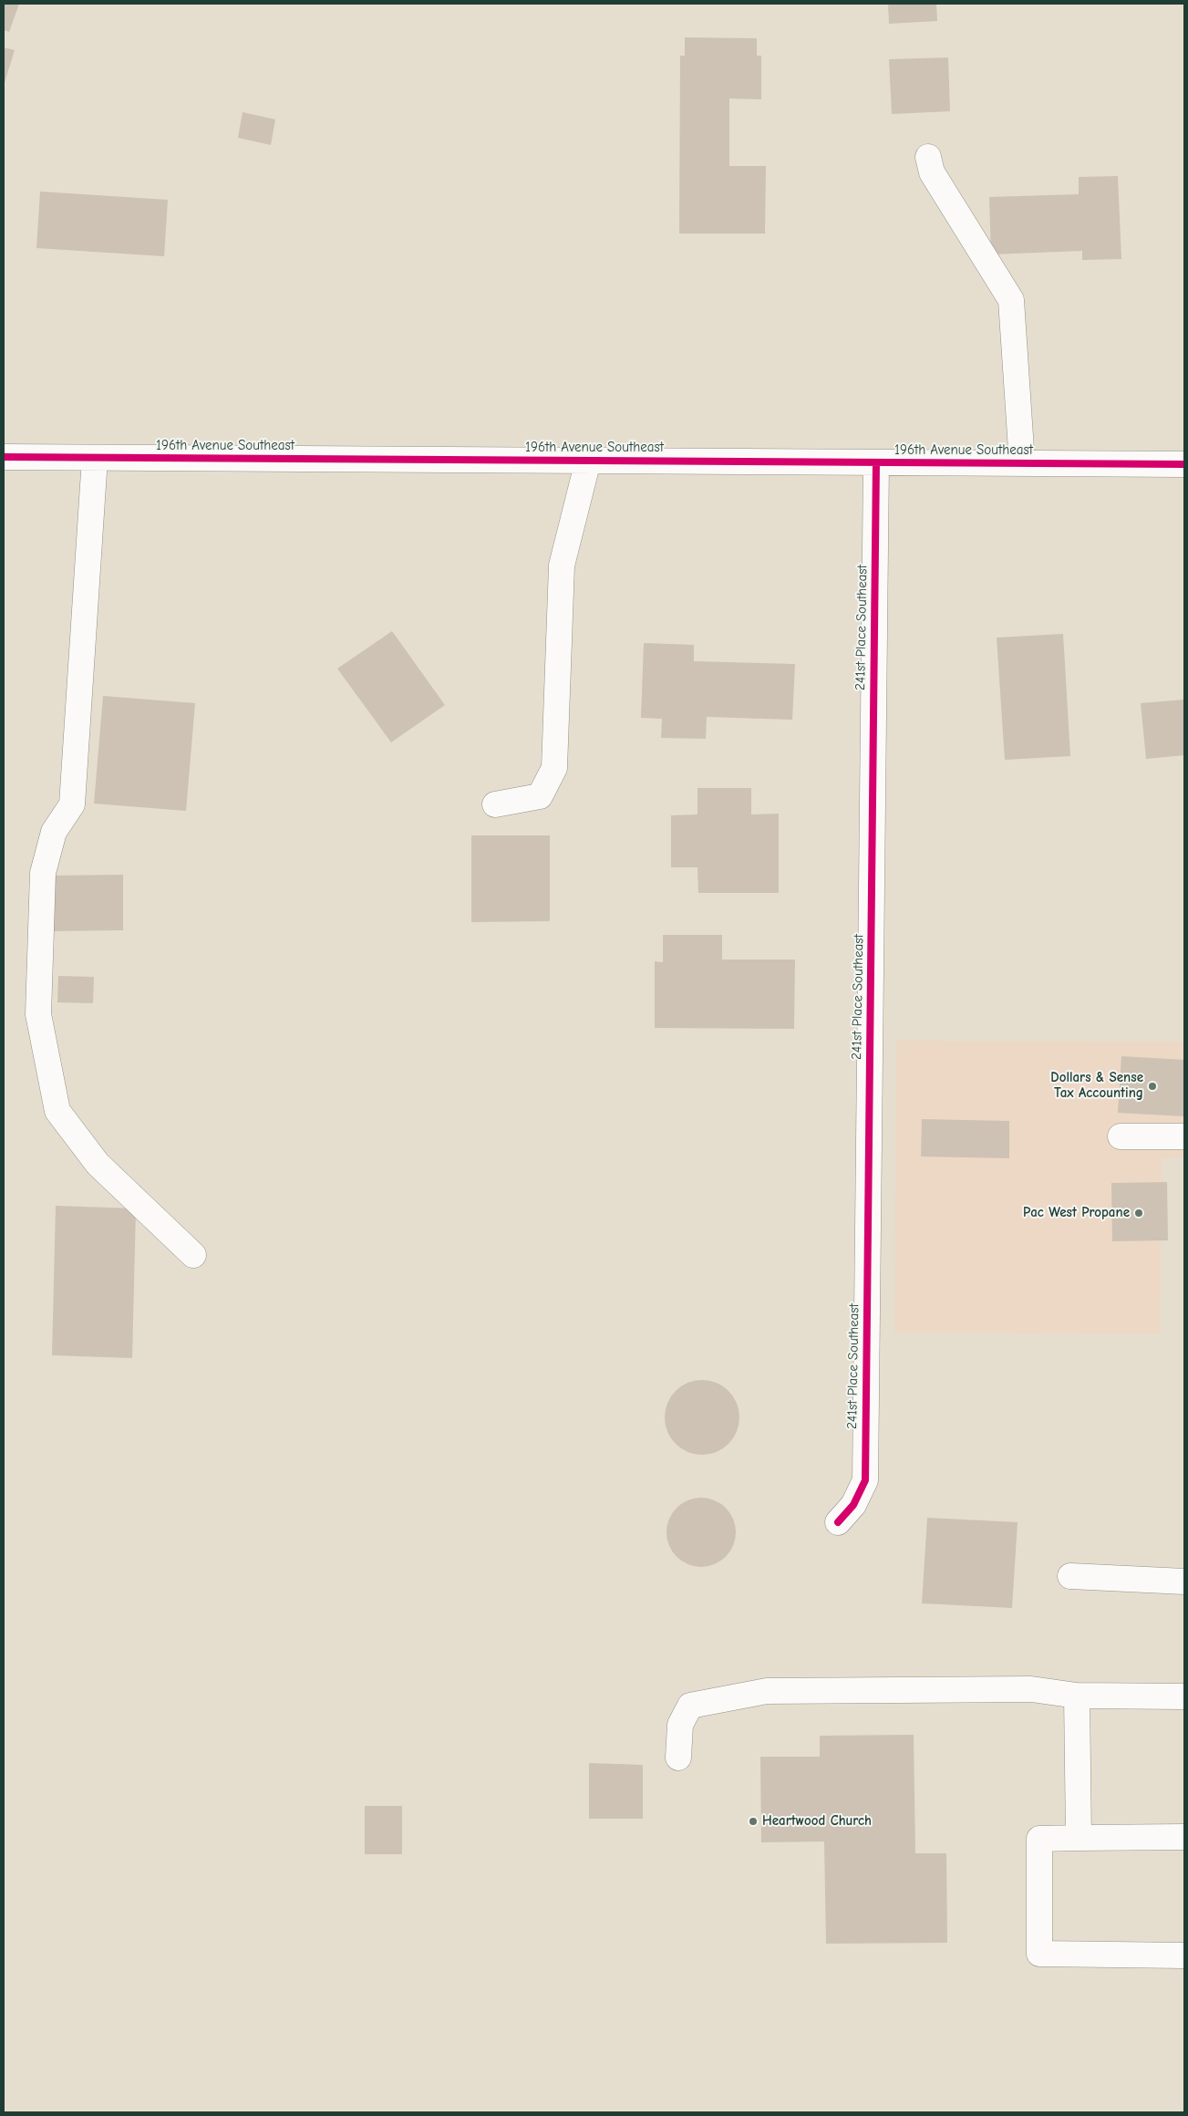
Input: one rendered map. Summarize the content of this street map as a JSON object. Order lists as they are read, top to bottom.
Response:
{
  "streets": {
    "street": ["196th Avenue Southeast", "241st Place Southeast"]
  },
  "crossings": [
    ["196th Avenue Southeast", "241st Place Southeast"]
  ],
  "places": ["Dollars & Sense Tax Accounting", "Pac West Propane", "Heartwood Church"]
}
